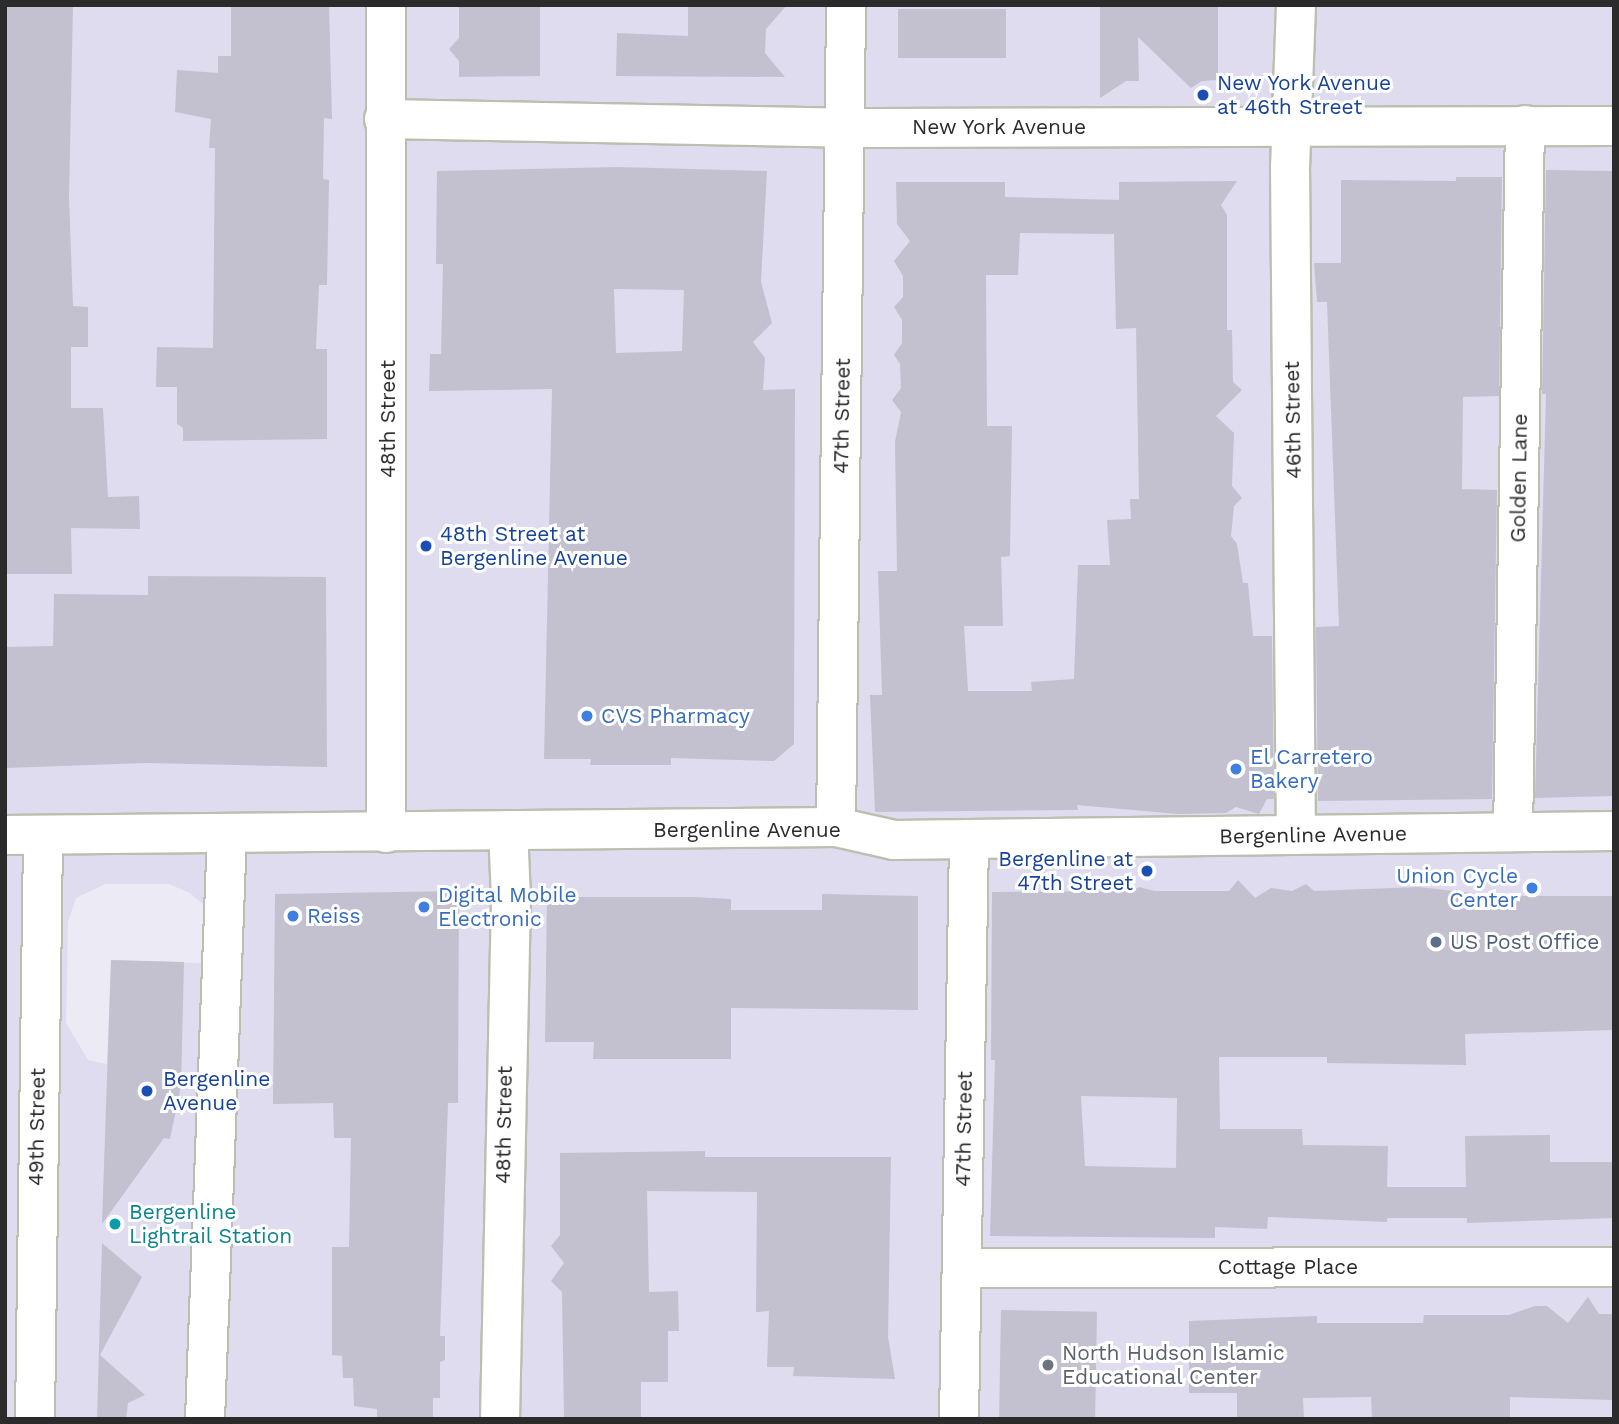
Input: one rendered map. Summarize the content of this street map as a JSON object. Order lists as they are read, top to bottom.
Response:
{
  "streets": {
    "street": [
      "New York Avenue",
      "47th Street",
      "48th Street",
      "46th Street",
      "Golden Lane",
      "Bergenline Avenue",
      "49th Street",
      "Cottage Place"
    ]
  },
  "crossings": [
    ["New York Avenue", "47th Street"],
    ["New York Avenue", "48th Street"],
    ["New York Avenue", "46th Street"],
    ["New York Avenue", "Golden Lane"],
    ["47th Street", "Bergenline Avenue"],
    ["47th Street", "Cottage Place"],
    ["48th Street", "Bergenline Avenue"],
    ["46th Street", "Bergenline Avenue"],
    ["Golden Lane", "Bergenline Avenue"],
    ["Bergenline Avenue", "49th Street"]
  ],
  "places": [
    "New York Avenue at 46th Street",
    "48th Street at Bergenline Avenue",
    "CVS Pharmacy",
    "El Carretero Bakery",
    "Bergenline at 47th Street",
    "Union Cycle Center",
    "Digital Mobile Electronic",
    "Reiss",
    "US Post Office",
    "Bergenline Avenue",
    "Bergenline Lightrail Station",
    "North Hudson Islamic Educational Center"
  ]
}
